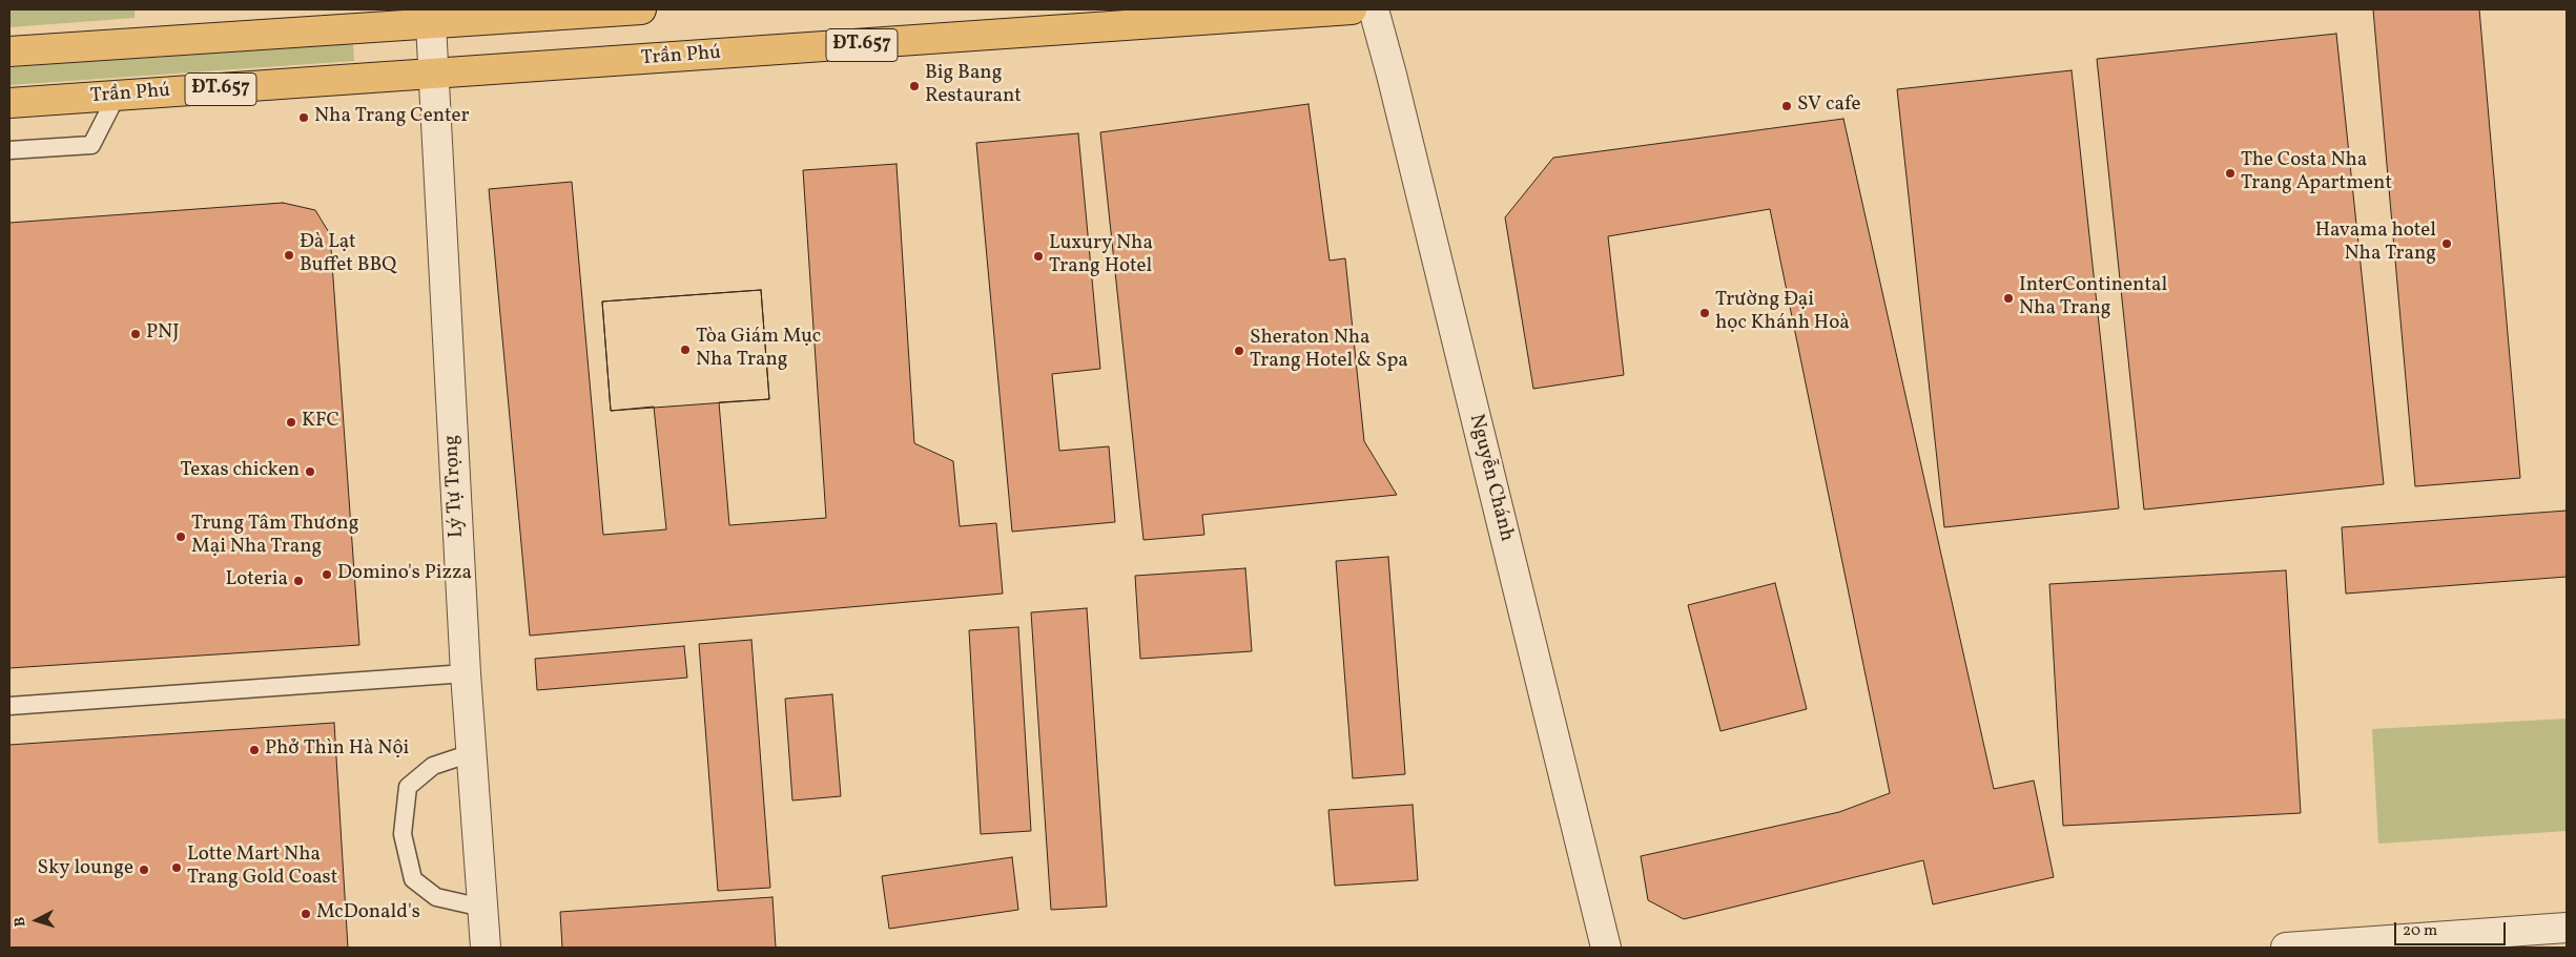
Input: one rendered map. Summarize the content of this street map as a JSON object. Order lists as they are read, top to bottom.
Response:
{
  "streets": {
    "main road": ["ĐT.657", "Trần Phú"],
    "street": ["Nguyễn Chánh", "Lý Tự Trọng"]
  },
  "crossings": [
    ["Trần Phú", "Lý Tự Trọng"]
  ],
  "places": [
    "Big Bang Restaurant",
    "SV cafe",
    "Nha Trang Center",
    "The Costa Nha Trang Apartment",
    "Havama hotel Nha Trang",
    "Đà Lạt Buffet BBQ",
    "Luxury Nha Trang Hotel",
    "InterContinental Nha Trang",
    "Trường Đại học Khánh Hoà",
    "PNJ",
    "Tòa Giám Mục Nha Trang",
    "Sheraton Nha Trang Hotel & Spa",
    "KFC",
    "Texas chicken",
    "Trung Tâm Thương Mại Nha Trang",
    "Domino's Pizza",
    "Loteria",
    "Phở Thìn Hà Nội",
    "Lotte Mart Nha Trang Gold Coast",
    "Sky lounge",
    "McDonald's"
  ],
  "scale_bar": "20 m",
  "north": "left"
}
